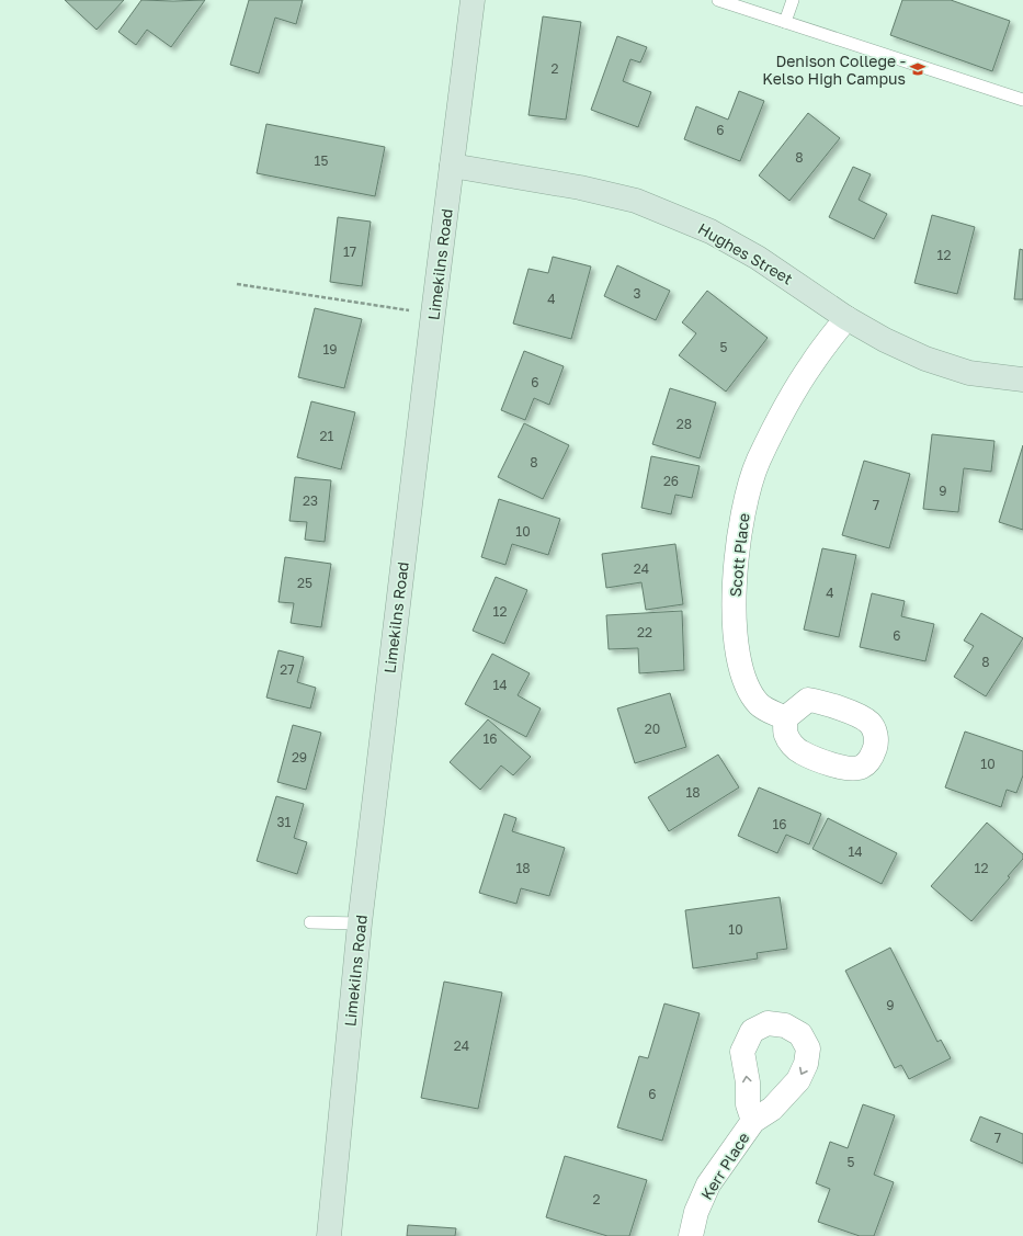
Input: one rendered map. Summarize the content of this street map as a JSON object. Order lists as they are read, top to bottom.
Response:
{
  "streets": {
    "main road": ["Hughes Street", "Limekilns Road"],
    "street": ["Scott Place", "Kerr Place"]
  },
  "crossings": [
    ["Hughes Street", "Limekilns Road"],
    ["Hughes Street", "Scott Place"]
  ],
  "places": {
    "school or university": ["Denison College - Kelso High Campus"]
  },
  "house_numbers": [
    "2",
    "6",
    "8",
    "15",
    "17",
    "12",
    "3",
    "4",
    "5",
    "19",
    "6",
    "28",
    "21",
    "8",
    "26",
    "9",
    "23",
    "7",
    "10",
    "24",
    "25",
    "4",
    "12",
    "22",
    "6",
    "8",
    "27",
    "14",
    "20",
    "16",
    "29",
    "10",
    "18",
    "31",
    "16",
    "14",
    "18",
    "12",
    "10",
    "9",
    "24",
    "6",
    "7",
    "5",
    "2"
  ]
}
